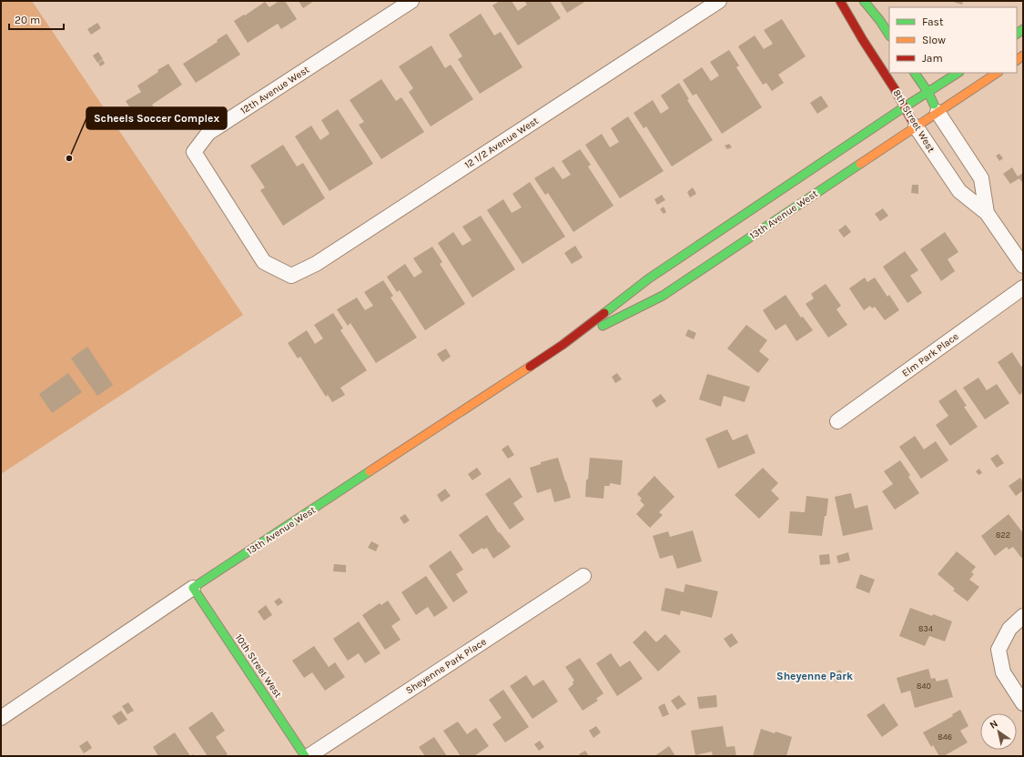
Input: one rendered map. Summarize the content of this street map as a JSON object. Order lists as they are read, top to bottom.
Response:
{
  "streets": {
    "street": [
      "12th Avenue West",
      "8th Street West",
      "12 1/2 Avenue West",
      "13th Avenue West",
      "Elm Park Place",
      "10th Street West",
      "Sheyenne Park Place"
    ]
  },
  "crossings": [
    ["12th Avenue West", "12 1/2 Avenue West"],
    ["8th Street West", "13th Avenue West"],
    ["13th Avenue West", "10th Street West"]
  ],
  "districts": ["Sheyenne Park"],
  "places": ["Scheels Soccer Complex"],
  "house_numbers": [
    "822",
    "834",
    "840",
    "846"
  ],
  "legend": ["Fast", "Slow", "Jam"],
  "scale_bar": "20 m",
  "north": "top left"
}
